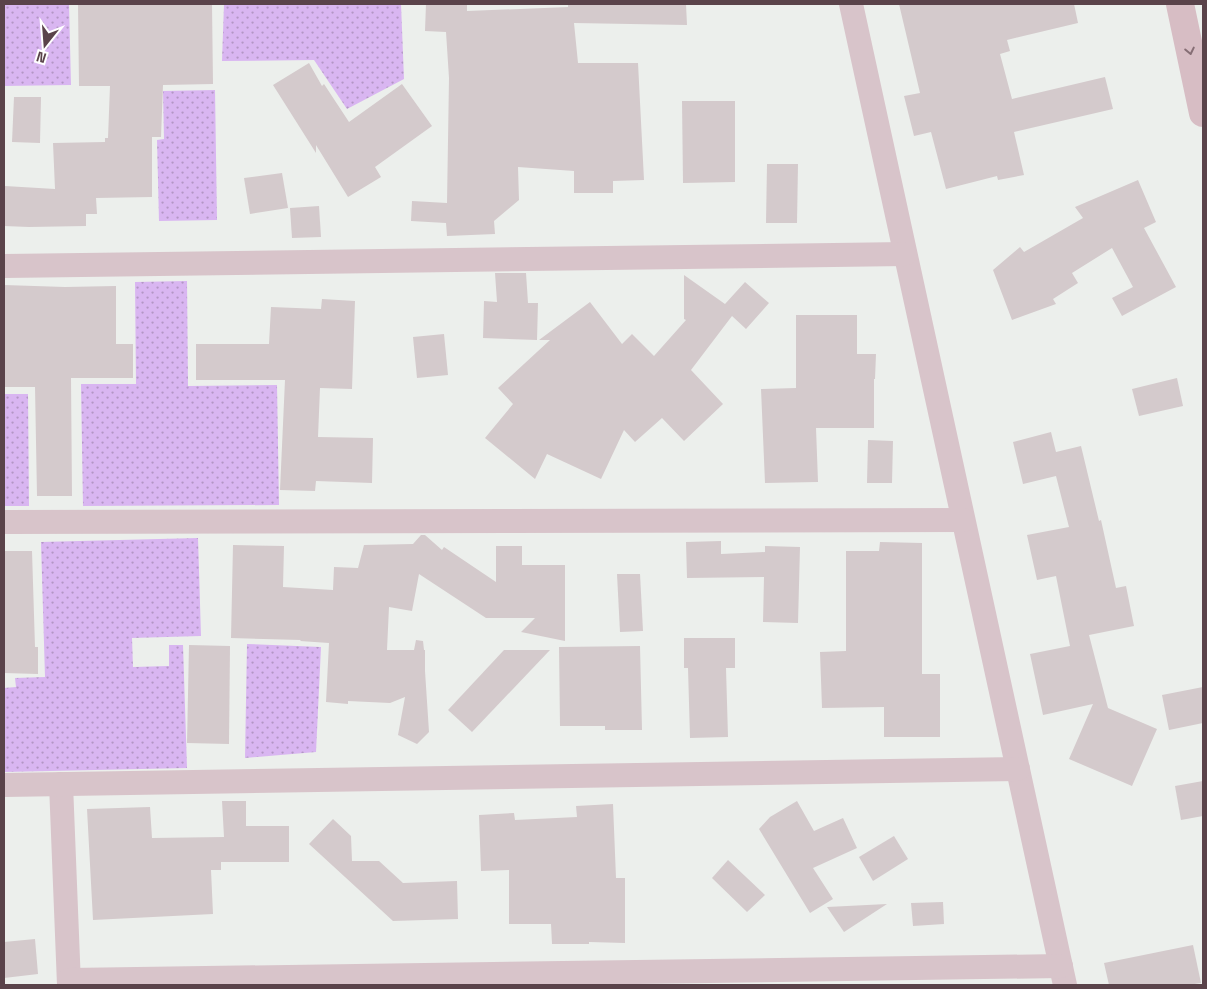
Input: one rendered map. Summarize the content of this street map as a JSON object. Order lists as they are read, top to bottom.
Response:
{
  "north": "bottom"
}
